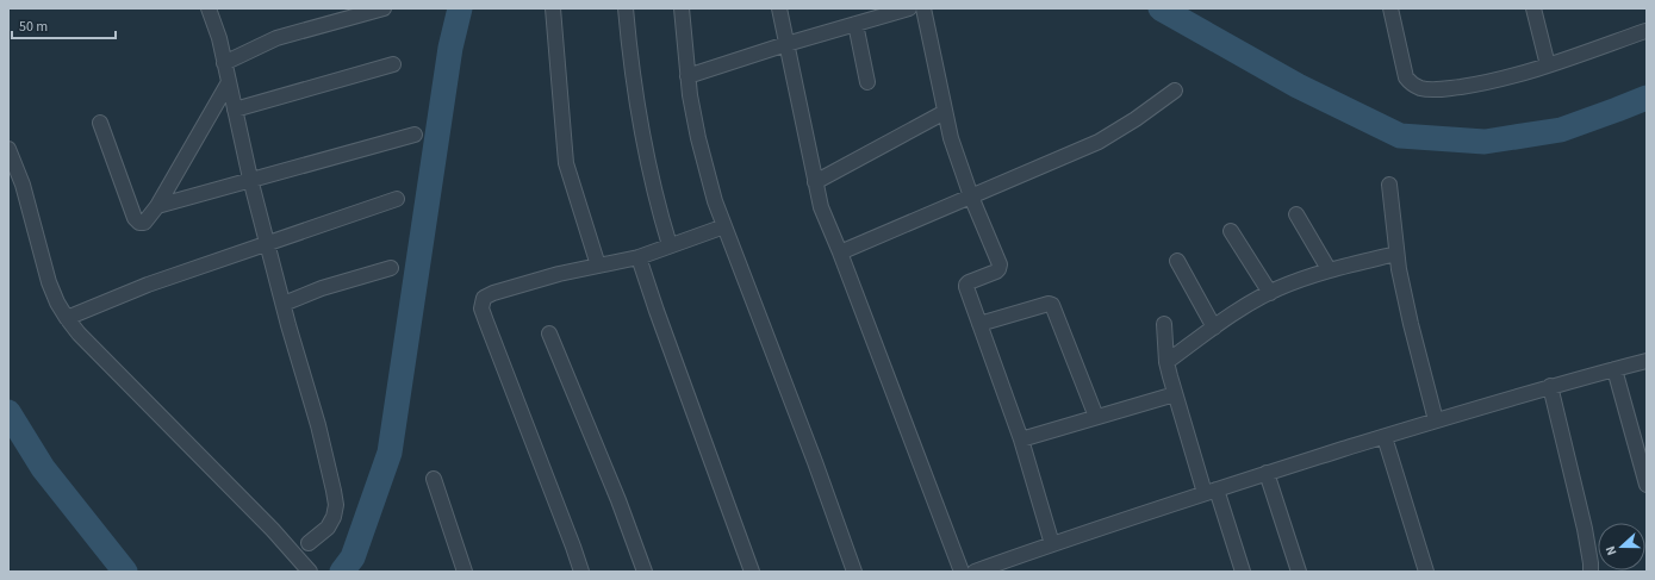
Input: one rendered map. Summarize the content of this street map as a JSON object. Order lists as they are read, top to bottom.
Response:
{
  "scale_bar": "50 m",
  "north": "left"
}
